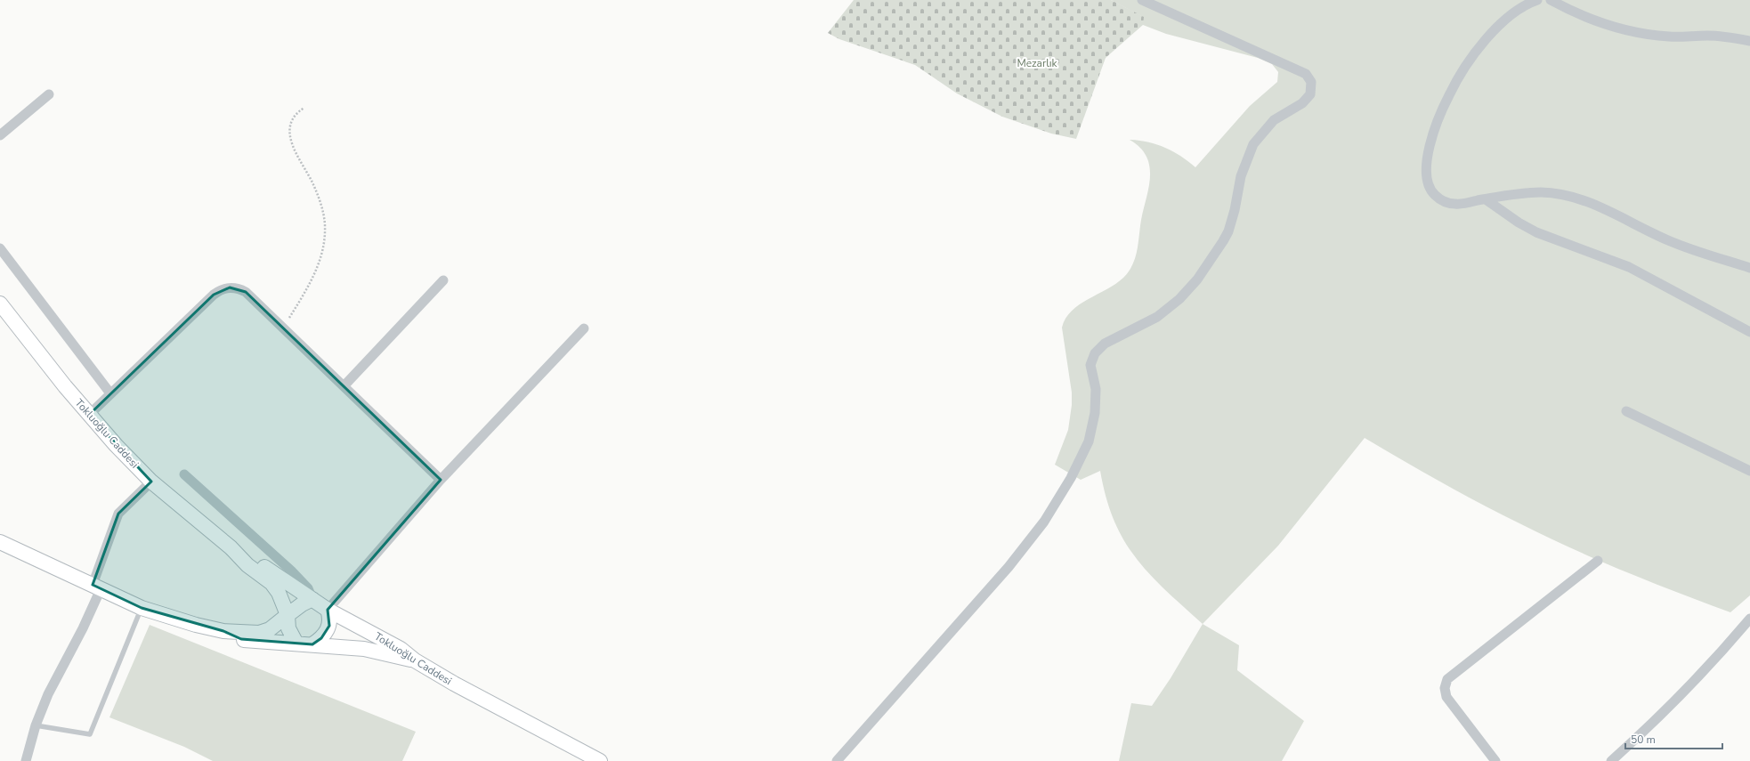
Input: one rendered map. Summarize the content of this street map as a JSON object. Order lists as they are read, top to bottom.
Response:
{
  "streets": {
    "street": ["Tokluoğlu Caddesi"]
  },
  "parks": ["Mezarlık"],
  "scale_bar": "50 m"
}
